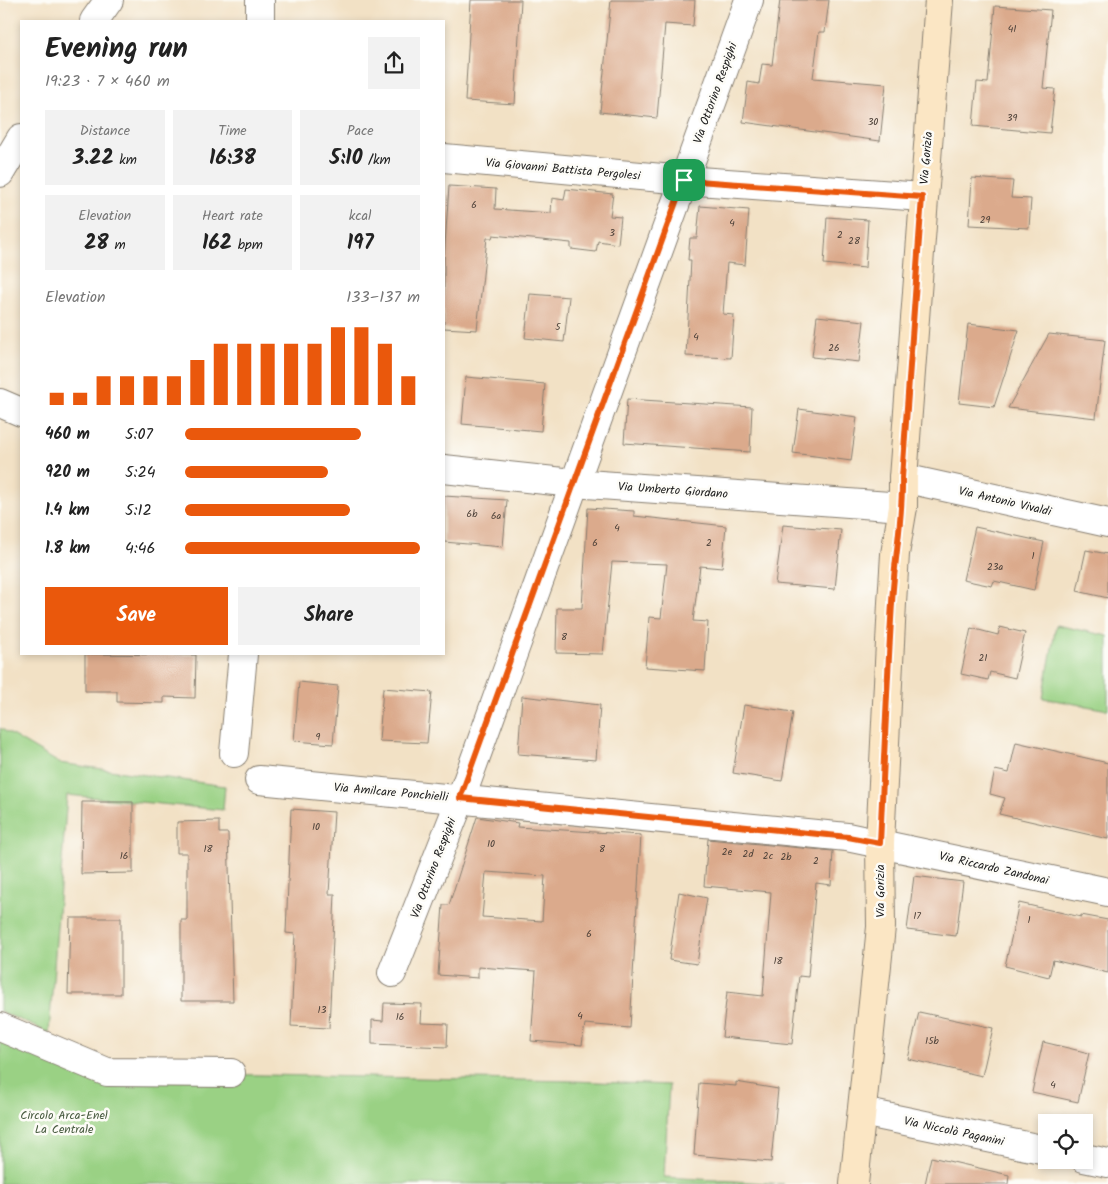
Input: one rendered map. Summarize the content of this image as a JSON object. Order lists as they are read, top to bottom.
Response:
{
  "streets": {
    "main road": ["Via Gorizia"],
    "street": [
      "Via Ottorino Respighi",
      "Via Giovanni Battista Pergolesi",
      "Via Umberto Giordano",
      "Via Antonio Vivaldi",
      "Via Amilcare Ponchielli",
      "Via Riccardo Zandonai",
      "Via Niccolò Paganini"
    ]
  },
  "crossings": [
    ["Via Ottorino Respighi", "Via Giovanni Battista Pergolesi"],
    ["Via Ottorino Respighi", "Via Umberto Giordano"],
    ["Via Ottorino Respighi", "Via Amilcare Ponchielli"],
    ["Via Gorizia", "Via Giovanni Battista Pergolesi"],
    ["Via Gorizia", "Via Umberto Giordano"],
    ["Via Gorizia", "Via Antonio Vivaldi"],
    ["Via Gorizia", "Via Amilcare Ponchielli"],
    ["Via Gorizia", "Via Riccardo Zandonai"],
    ["Via Gorizia", "Via Niccolò Paganini"],
    ["Via Amilcare Ponchielli", "Via Riccardo Zandonai"]
  ],
  "parks": ["Circolo Arca-Enel La Centrale"],
  "house_numbers": [
    "41",
    "39",
    "30",
    "6",
    "29",
    "4",
    "3",
    "2",
    "28",
    "5",
    "4",
    "26",
    "6b",
    "6a",
    "4",
    "6",
    "2",
    "1",
    "23a",
    "8",
    "21",
    "9",
    "10",
    "10",
    "18",
    "8",
    "2e",
    "2d",
    "16",
    "2c",
    "2b",
    "2",
    "17",
    "1",
    "6",
    "18",
    "13",
    "4",
    "16",
    "15b",
    "4"
  ],
  "page": {
    "heading": ["Evening run", "19:23 · 7 × 460 m"],
    "stats": [
      ["Distance", "3.22 km"],
      ["Time", "16:38"],
      ["Pace", "5:10 /km"],
      ["Elevation", "28 m"],
      ["Heart rate", "162 bpm"],
      ["kcal", "197"]
    ],
    "chart": ["Elevation", "133–137 m"],
    "list": [
      {
        "name": "460 m",
        "note": "5:07"
      },
      {
        "name": "920 m",
        "note": "5:24"
      },
      {
        "name": "1.4 km",
        "note": "5:12"
      },
      {
        "name": "1.8 km",
        "note": "4:46"
      }
    ],
    "buttons": ["Save", "Share"]
  }
}
